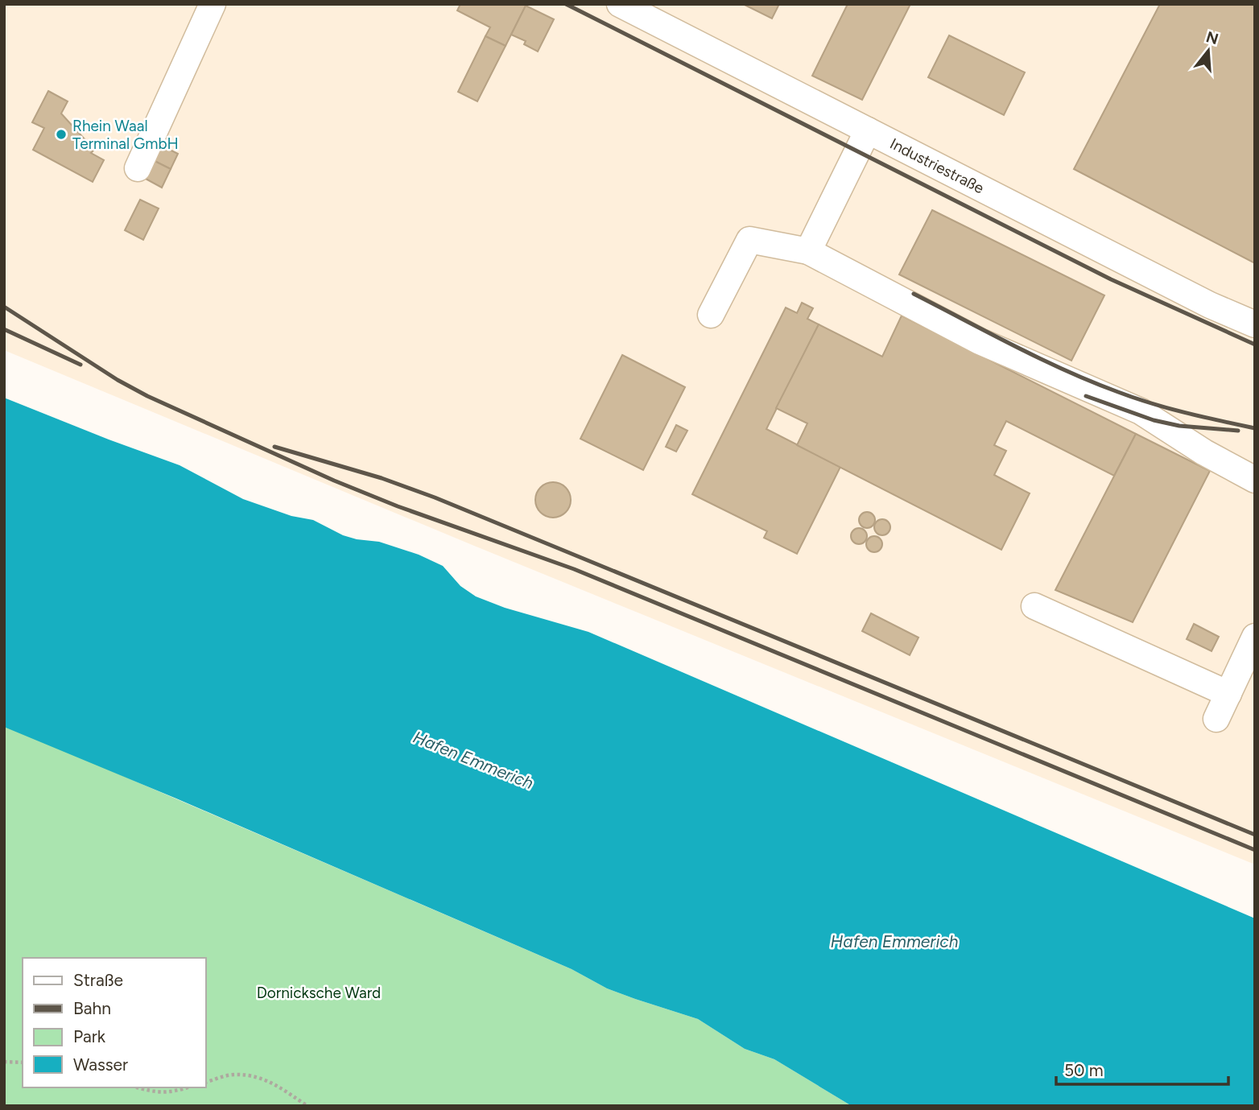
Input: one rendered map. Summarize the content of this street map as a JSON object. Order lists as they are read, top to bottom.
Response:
{
  "streets": {
    "street": ["Industriestraße"]
  },
  "water": ["Hafen Emmerich"],
  "parks": ["Dornicksche Ward"],
  "places": ["Rhein Waal Terminal GmbH"],
  "legend": [
    "Straße",
    "Bahn",
    "Park",
    "Wasser"
  ],
  "scale_bar": "50 m",
  "north": "top"
}
